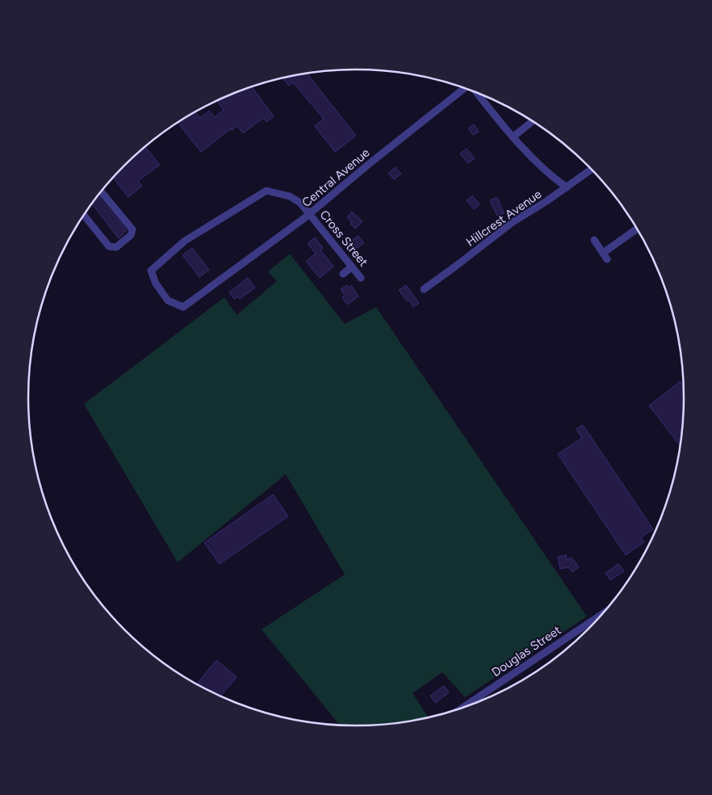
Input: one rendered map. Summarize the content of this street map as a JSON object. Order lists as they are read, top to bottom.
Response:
{
  "streets": {
    "street": [
      "Central Avenue",
      "Hillcrest Avenue",
      "Cross Street",
      "Douglas Street"
    ]
  },
  "crossings": [
    ["Central Avenue", "Cross Street"]
  ]
}
